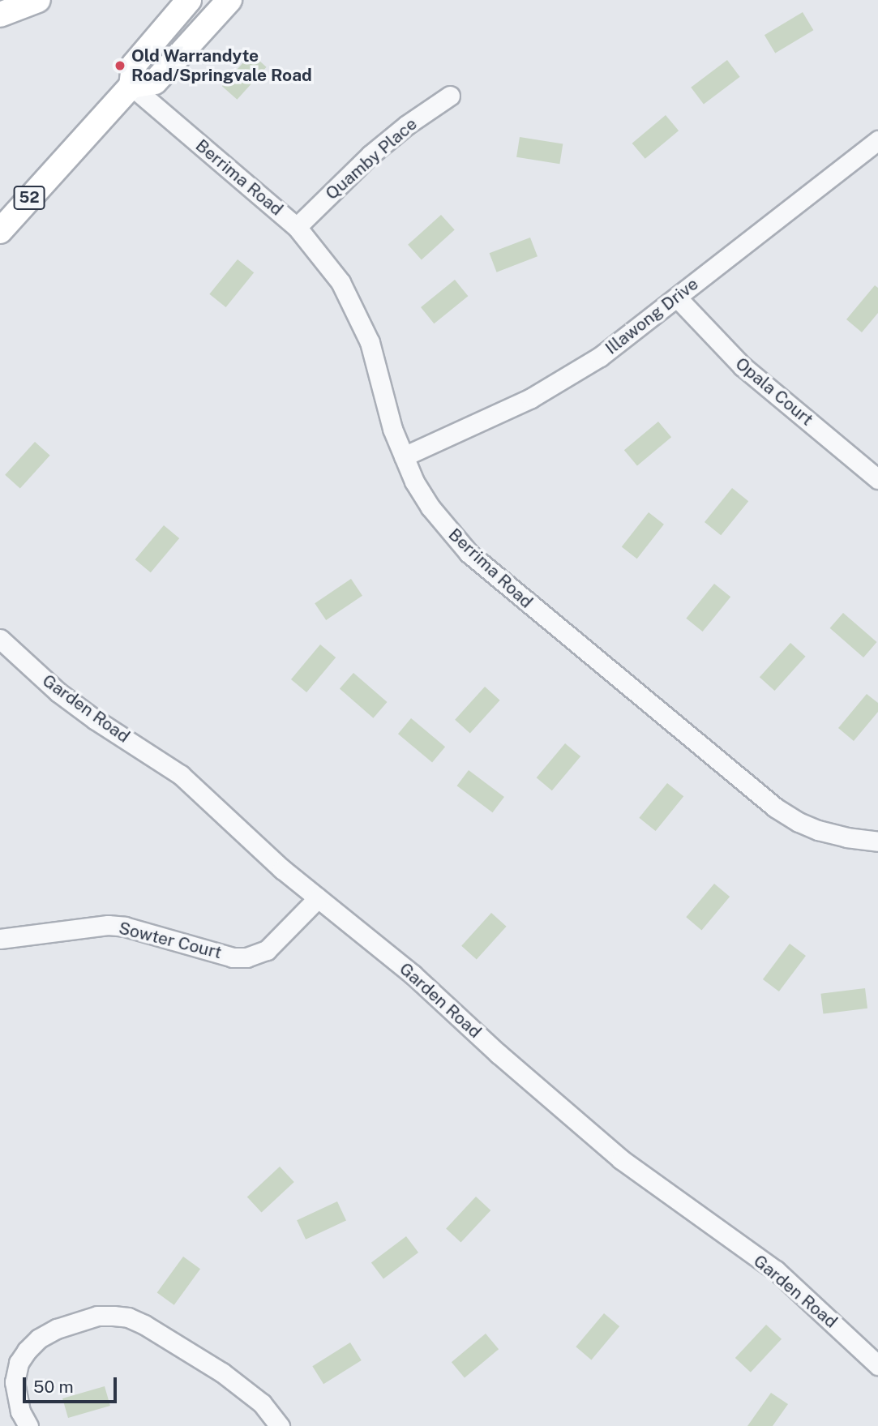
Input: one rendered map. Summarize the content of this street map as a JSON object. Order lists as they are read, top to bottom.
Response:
{
  "streets": {
    "main road": ["52"],
    "street": [
      "Quamby Place",
      "Berrima Road",
      "Illawong Drive",
      "Opala Court",
      "Garden Road",
      "Sowter Court"
    ]
  },
  "crossings": [
    ["Quamby Place", "Berrima Road"],
    ["Berrima Road", "52"],
    ["Berrima Road", "Illawong Drive"],
    ["Illawong Drive", "Opala Court"],
    ["Garden Road", "Sowter Court"]
  ],
  "places": ["Old Warrandyte Road/Springvale Road"],
  "scale_bar": "50 m"
}
